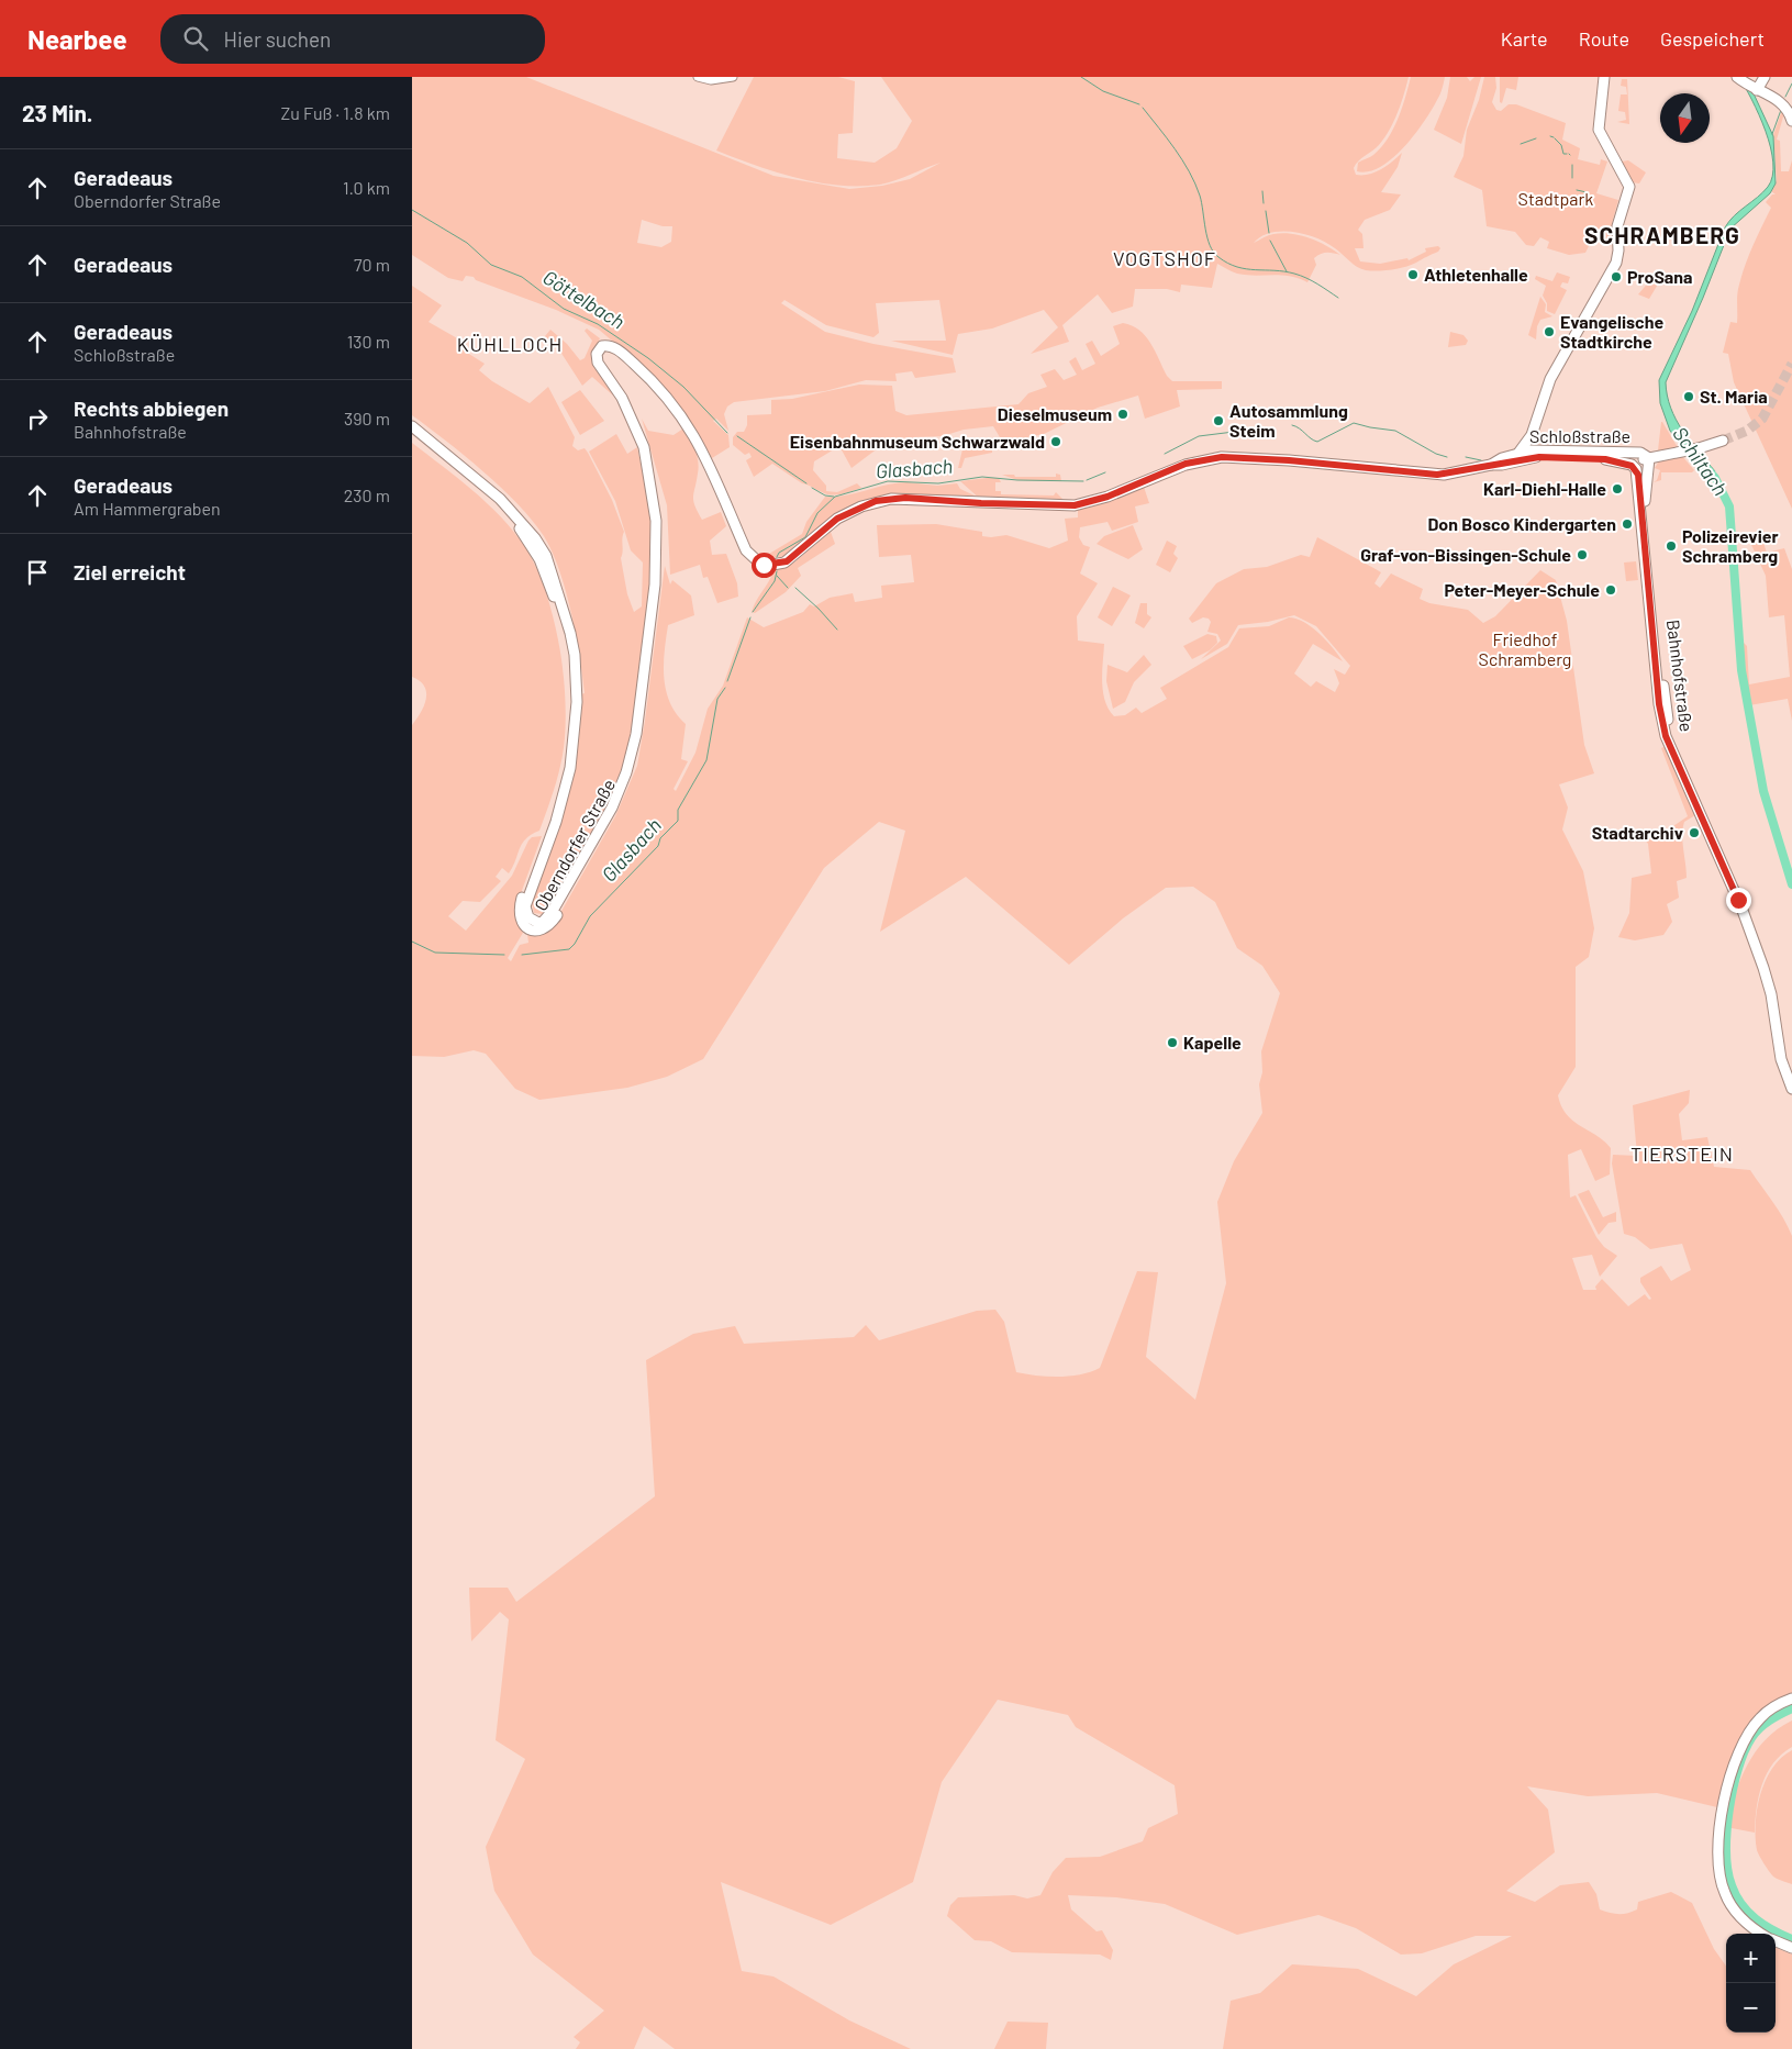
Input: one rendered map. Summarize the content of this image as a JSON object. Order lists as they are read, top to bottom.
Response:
{
  "streets": {
    "main road": ["Schloßstraße", "Bahnhofstraße", "Oberndorfer Straße"]
  },
  "crossings": [
    ["Schloßstraße", "Bahnhofstraße"],
    ["Schloßstraße", "Oberndorfer Straße"]
  ],
  "districts": [
    "SCHRAMBERG",
    "VOGTSHOF",
    "KÜHLLOCH",
    "TIERSTEIN"
  ],
  "water": ["Göttelbach", "Schiltach", "Glasbach"],
  "parks": ["Stadtpark", "Friedhof Schramberg"],
  "places": [
    "Athletenhalle",
    "ProSana",
    "Evangelische Stadtkirche",
    "St. Maria",
    "Dieselmuseum",
    "Autosammlung Steim",
    "Eisenbahnmuseum Schwarzwald",
    "Karl-Diehl-Halle",
    "Don Bosco Kindergarten",
    "Polizeirevier Schramberg",
    "Graf-von-Bissingen-Schule",
    "Peter-Meyer-Schule",
    "Stadtarchiv",
    "Kapelle"
  ],
  "north": "bottom",
  "page": {
    "header": "Nearbee",
    "search": "Hier suchen",
    "nav": ["Karte", "Route", "Gespeichert"],
    "heading": ["23 Min.", "Zu Fuß · 1.8 km"],
    "list": [
      ["Geradeaus", "Oberndorfer Straße", "1.0 km"],
      ["Geradeaus", "70 m"],
      ["Geradeaus", "Schloßstraße", "130 m"],
      ["Rechts abbiegen", "Bahnhofstraße", "390 m"],
      ["Geradeaus", "Am Hammergraben", "230 m"],
      "Ziel erreicht"
    ],
    "map_buttons": ["+", "−"]
  }
}
